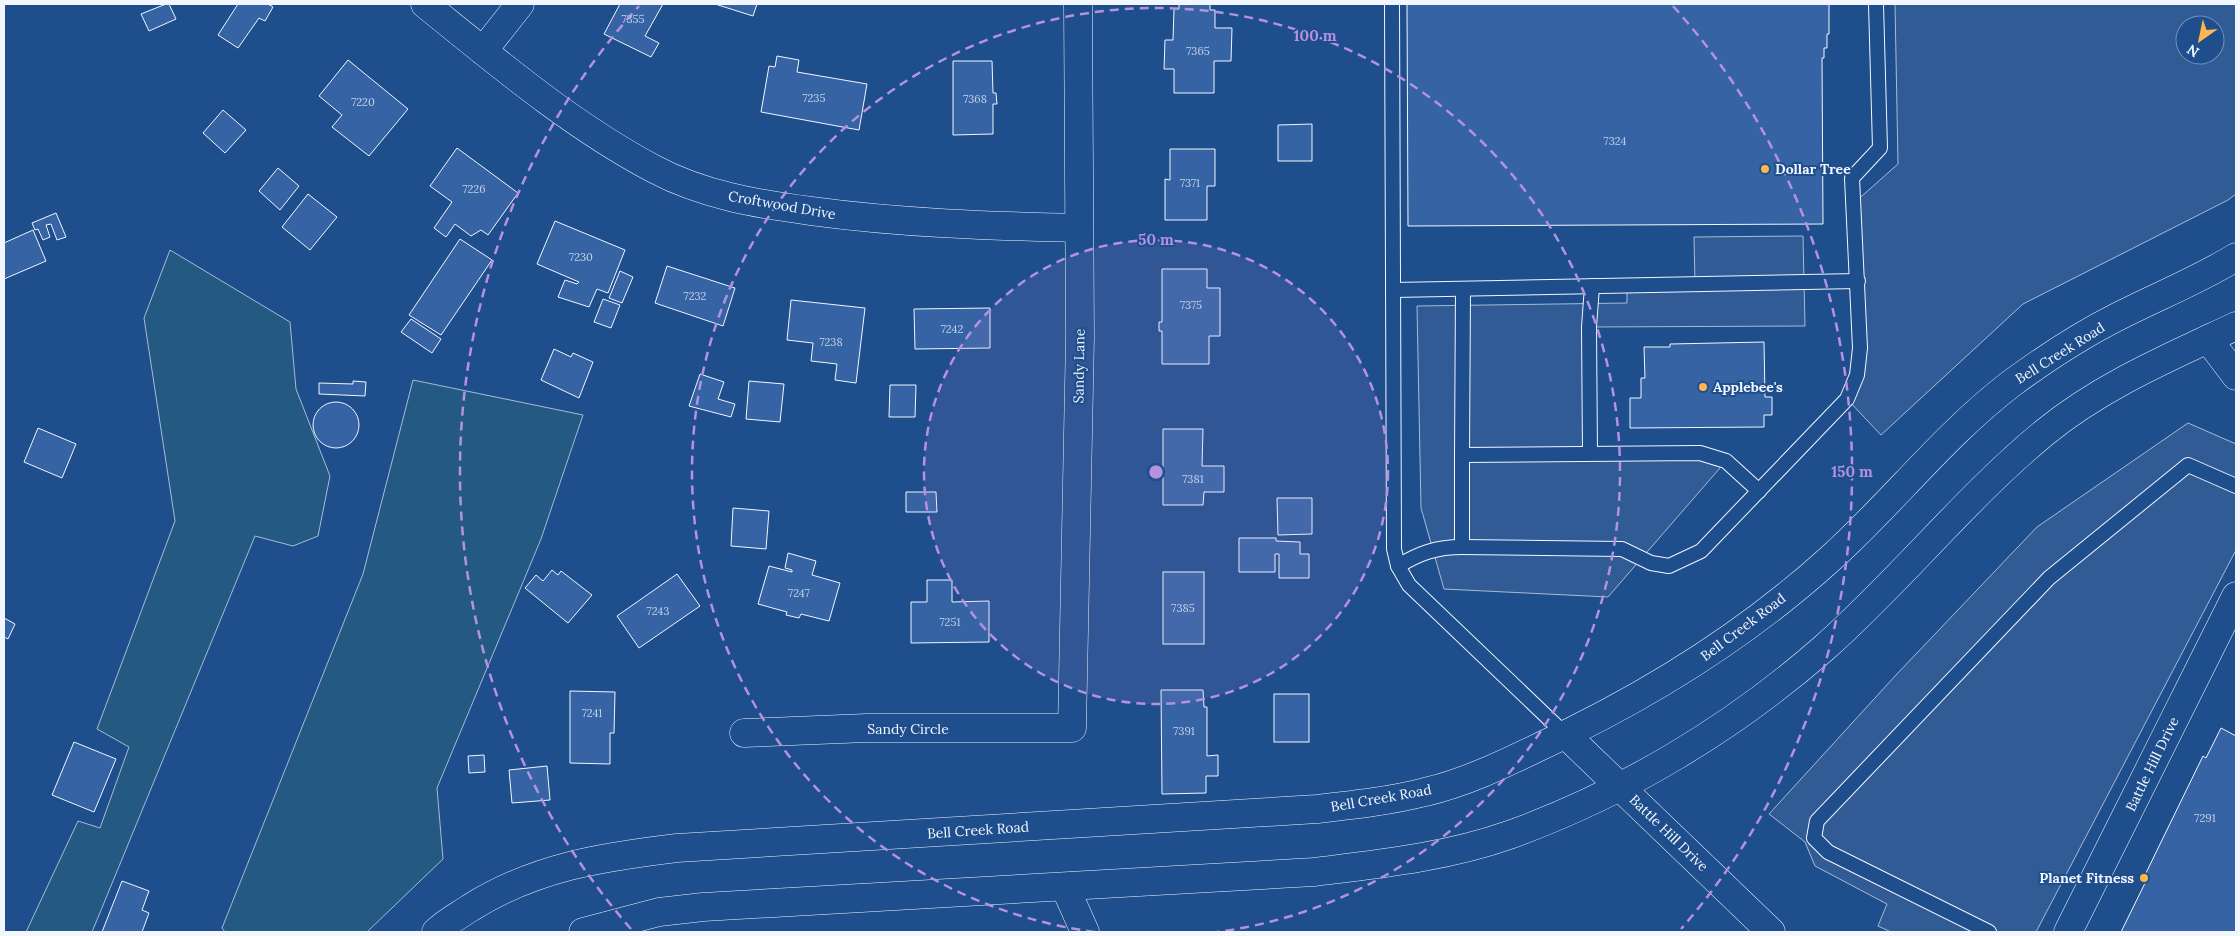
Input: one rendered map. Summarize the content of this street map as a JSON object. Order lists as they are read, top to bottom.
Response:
{
  "streets": {
    "main road": [
      "Croftwood Drive",
      "Bell Creek Road",
      "Sandy Lane",
      "Sandy Circle",
      "Battle Hill Drive"
    ]
  },
  "crossings": [
    ["Croftwood Drive", "Sandy Lane"],
    ["Bell Creek Road", "Battle Hill Drive"],
    ["Sandy Lane", "Sandy Circle"]
  ],
  "places": ["Dollar Tree", "Applebee's", "Planet Fitness"],
  "house_numbers": [
    "7355",
    "7365",
    "7235",
    "7368",
    "7220",
    "7324",
    "7371",
    "7226",
    "7230",
    "7232",
    "7375",
    "7242",
    "7238",
    "7381",
    "7247",
    "7385",
    "7243",
    "7251",
    "7241",
    "7391",
    "7291"
  ],
  "north": "bottom left",
  "rings": ["100 m", "50 m", "150 m"]
}
